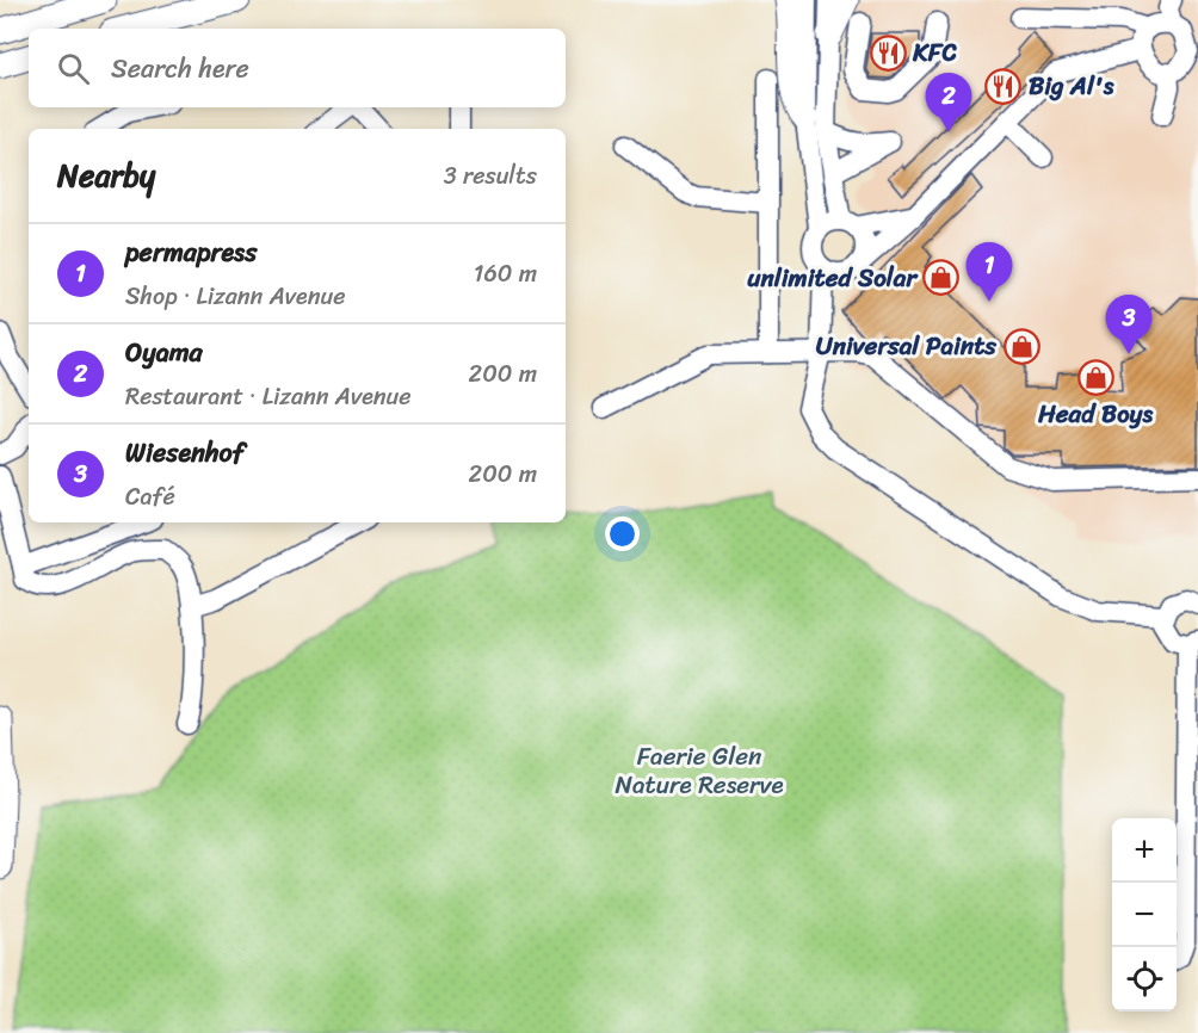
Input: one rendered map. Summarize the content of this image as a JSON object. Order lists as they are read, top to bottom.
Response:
{
  "parks": ["Faerie Glen Nature Reserve"],
  "places": {
    "restaurant": ["KFC", "Big Al's"],
    "shop": ["unlimited Solar", "Universal Paints", "Head Boys"]
  },
  "page": {
    "search": "Search here",
    "pins": ["2", "1", "3"],
    "heading": ["Nearby", "3 results"],
    "list": [
      {
        "mark": "1",
        "name": "permapress",
        "note": "Shop · Lizann Avenue",
        "value": "160 m"
      },
      {
        "mark": "2",
        "name": "Oyama",
        "note": "Restaurant · Lizann Avenue",
        "value": "200 m"
      },
      {
        "mark": "3",
        "name": "Wiesenhof",
        "note": "Café",
        "value": "200 m"
      }
    ],
    "map_buttons": ["+", "−"]
  }
}
